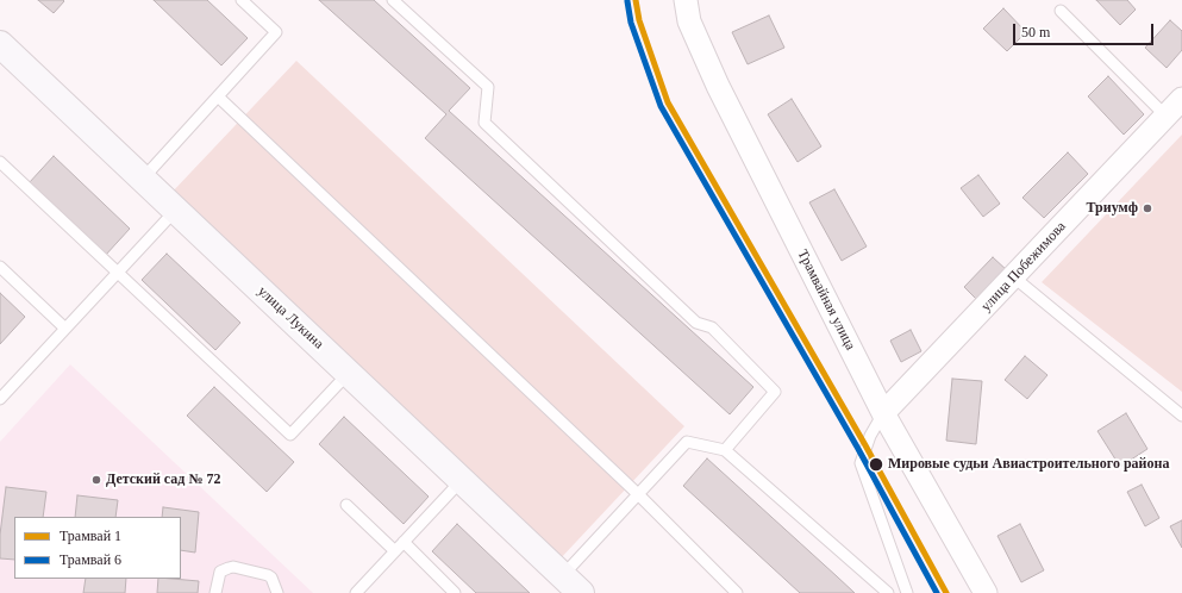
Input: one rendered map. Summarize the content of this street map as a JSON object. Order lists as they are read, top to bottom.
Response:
{
  "streets": {
    "street": ["улица Побежимова", "Трамвайная улица", "улица Лукина"]
  },
  "crossings": [
    ["улица Побежимова", "Трамвайная улица"]
  ],
  "places": ["Триумф", "Мировые судьи Авиастроительного района", "Детский сад № 72"],
  "lines": ["tram line 1", "tram line 6"],
  "legend": ["Трамвай 1", "Трамвай 6"],
  "scale_bar": "50 m"
}
